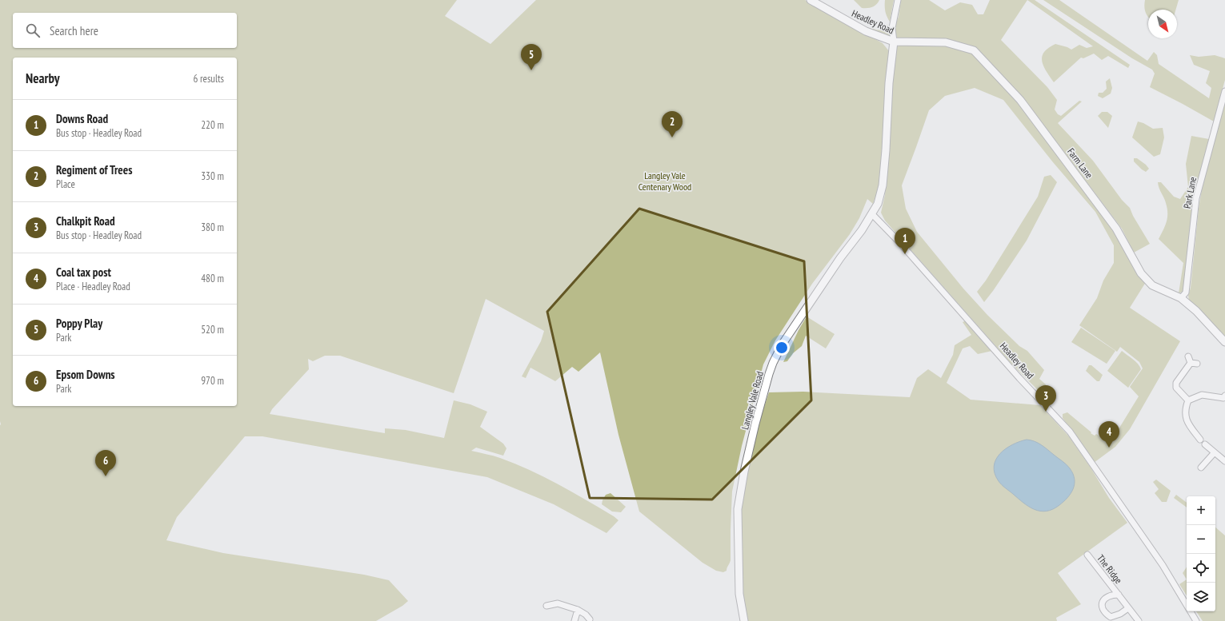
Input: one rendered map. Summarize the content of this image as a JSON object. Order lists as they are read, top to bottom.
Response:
{
  "streets": {
    "street": [
      "Headley Road",
      "Farm Lane",
      "Park Lane",
      "Langley Vale Road",
      "The Ridge"
    ]
  },
  "crossings": [
    ["Headley Road", "Farm Lane"],
    ["Headley Road", "Langley Vale Road"],
    ["Farm Lane", "Park Lane"],
    ["Farm Lane", "Langley Vale Road"]
  ],
  "parks": ["Langley Vale Centenary Wood"],
  "north": "bottom right",
  "page": {
    "search": "Search here",
    "pins": [
      "5",
      "2",
      "1",
      "3",
      "4",
      "6"
    ],
    "heading": ["Nearby", "6 results"],
    "list": [
      {
        "mark": "1",
        "name": "Downs Road",
        "note": "Bus stop · Headley Road",
        "value": "220 m"
      },
      {
        "mark": "2",
        "name": "Regiment of Trees",
        "note": "Place",
        "value": "330 m"
      },
      {
        "mark": "3",
        "name": "Chalkpit Road",
        "note": "Bus stop · Headley Road",
        "value": "380 m"
      },
      {
        "mark": "4",
        "name": "Coal tax post",
        "note": "Place · Headley Road",
        "value": "480 m"
      },
      {
        "mark": "5",
        "name": "Poppy Play",
        "note": "Park",
        "value": "520 m"
      },
      {
        "mark": "6",
        "name": "Epsom Downs",
        "note": "Park",
        "value": "970 m"
      }
    ],
    "map_buttons": ["+", "−"]
  }
}
